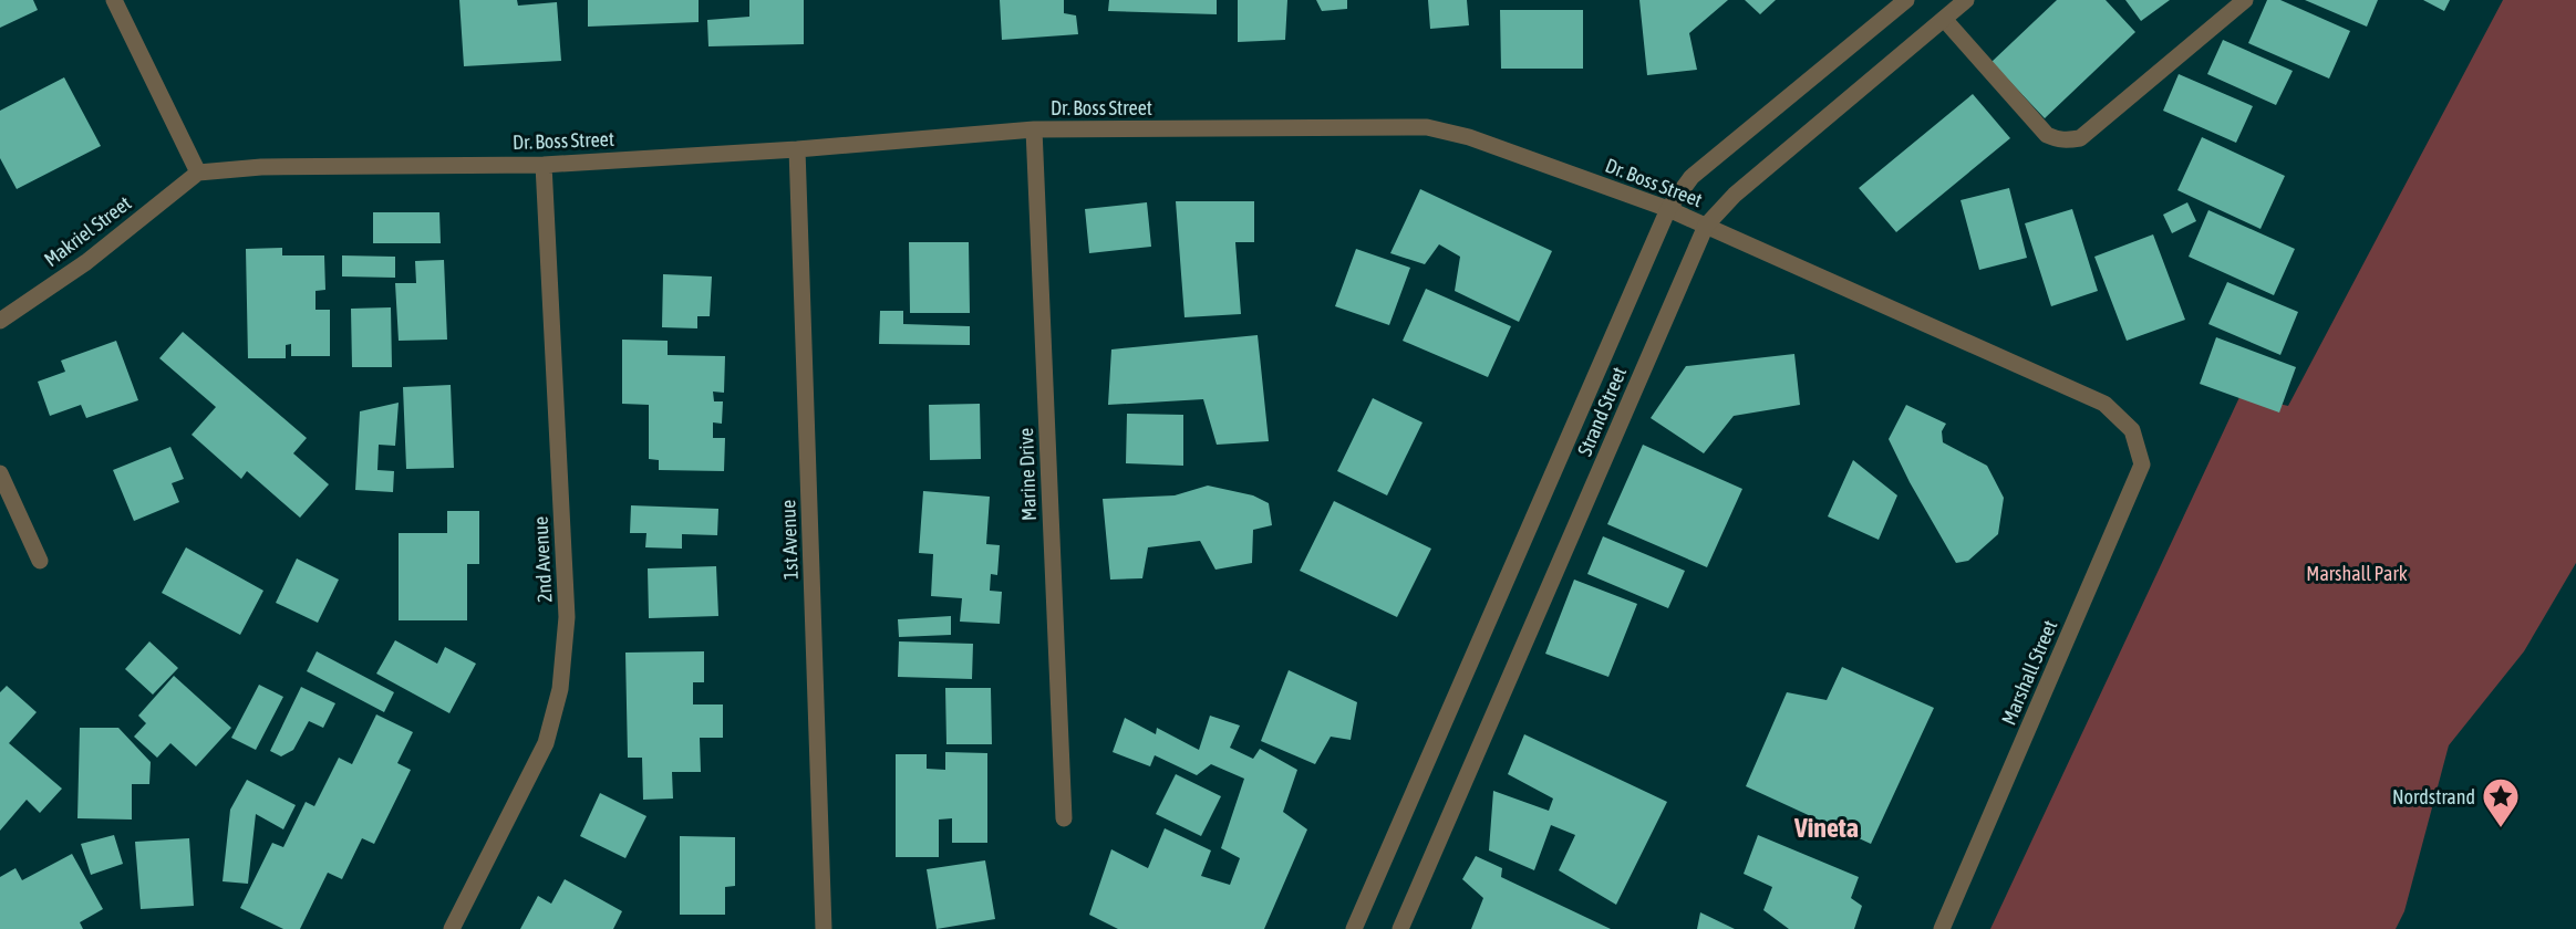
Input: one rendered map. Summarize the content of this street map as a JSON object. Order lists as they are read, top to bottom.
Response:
{
  "streets": {
    "street": [
      "Dr. Boss Street",
      "Makriel Street",
      "Strand Street",
      "Marine Drive",
      "1st Avenue",
      "2nd Avenue",
      "Marshall Street"
    ]
  },
  "crossings": [
    ["Dr. Boss Street", "Makriel Street"],
    ["Dr. Boss Street", "Strand Street"],
    ["Dr. Boss Street", "Marine Drive"],
    ["Dr. Boss Street", "1st Avenue"],
    ["Dr. Boss Street", "2nd Avenue"],
    ["Dr. Boss Street", "Marshall Street"]
  ],
  "districts": ["Vineta"],
  "parks": ["Marshall Park"],
  "places": {
    "place": ["Nordstrand"]
  }
}
